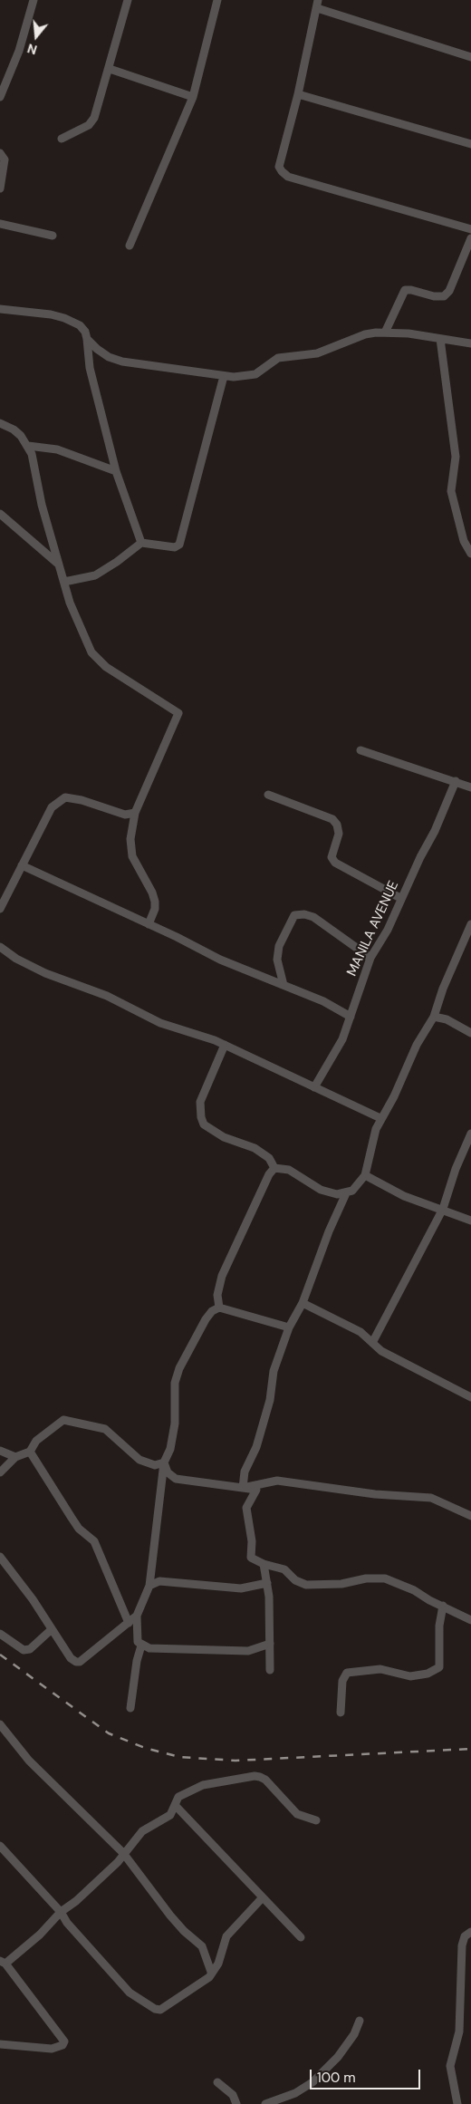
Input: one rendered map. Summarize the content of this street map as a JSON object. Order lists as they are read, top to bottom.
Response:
{
  "streets": {
    "street": ["MANILA AVENUE"]
  },
  "scale_bar": "100 m",
  "north": "bottom"
}
